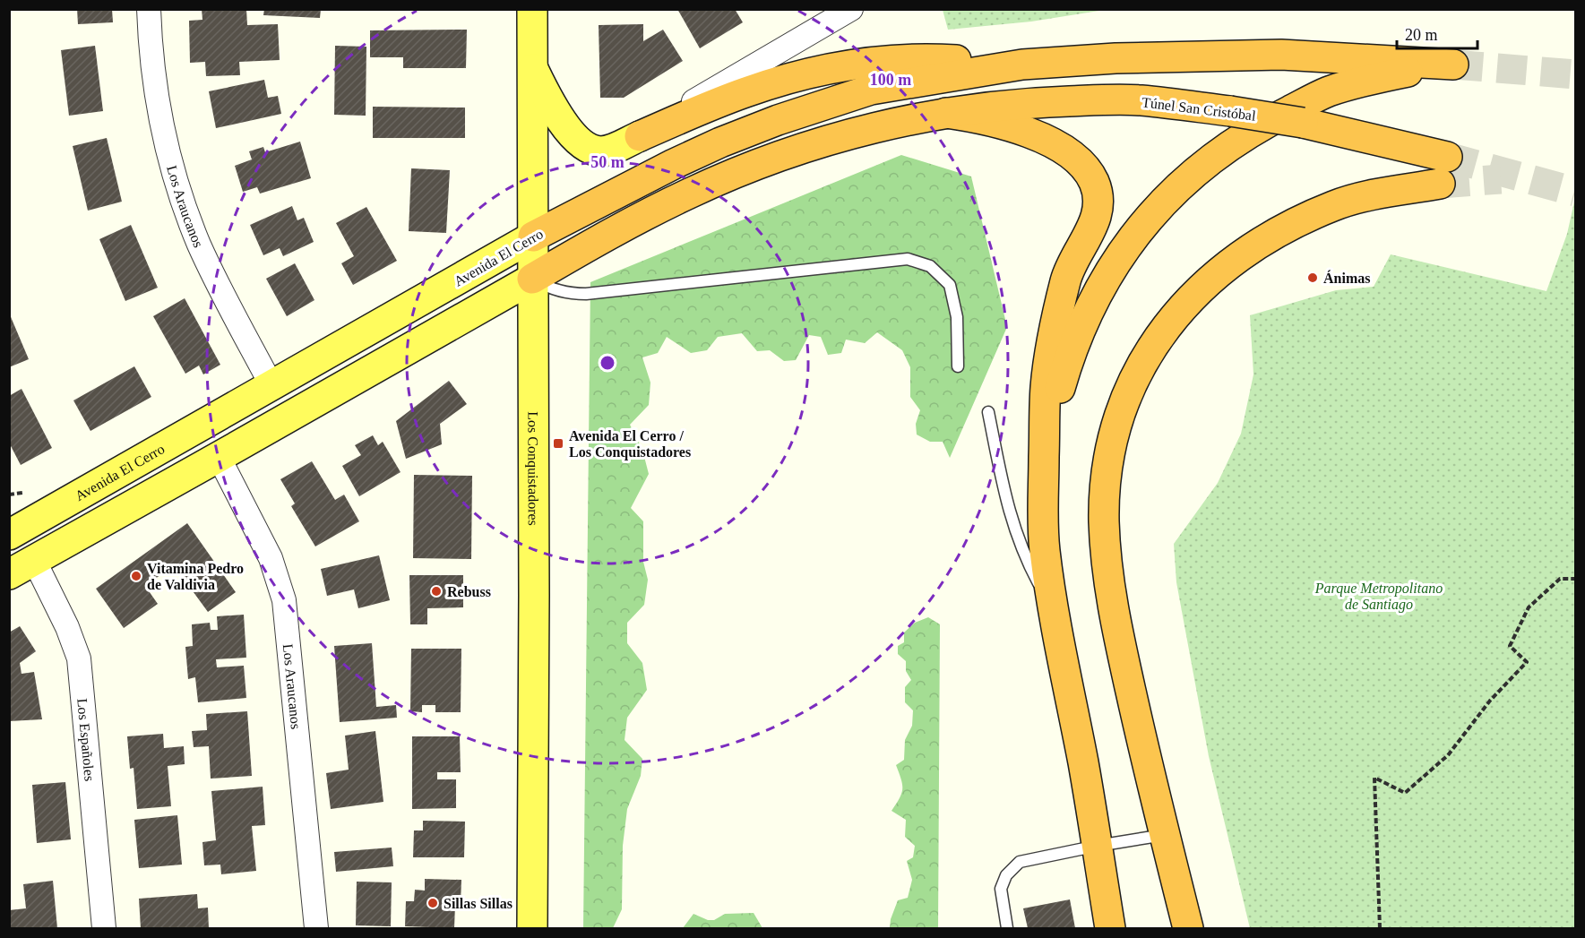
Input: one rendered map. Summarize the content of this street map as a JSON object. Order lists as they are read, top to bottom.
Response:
{
  "streets": {
    "highway": ["Túnel San Cristóbal", "Avenida El Cerro"],
    "main road": ["Los Conquistadores"],
    "street": ["Los Araucanos", "Los Españoles"]
  },
  "crossings": [
    ["Los Araucanos", "Avenida El Cerro"],
    ["Avenida El Cerro", "Los Conquistadores"]
  ],
  "parks": ["Parque Metropolitano de Santiago"],
  "places": {
    "other": [
      "Ánimas",
      "Vitamina Pedro de Valdivia",
      "Rebuss",
      "Sillas Sillas"
    ],
    "transit": ["Avenida El Cerro / Los Conquistadores"]
  },
  "scale_bar": "20 m",
  "rings": ["100 m", "50 m"]
}
